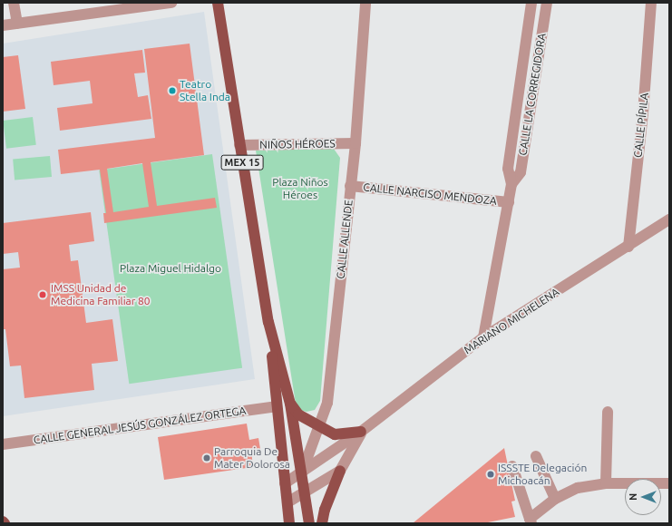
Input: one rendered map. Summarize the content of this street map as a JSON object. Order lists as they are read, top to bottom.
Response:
{
  "streets": {
    "main road": ["MEX 15"],
    "street": [
      "CALLE LA CORREGIDORA",
      "CALLE PÍPILA",
      "NIÑOS HÉROES",
      "CALLE NARCISO MENDOZA",
      "CALLE ALLENDE",
      "MARIANO MICHELENA",
      "CALLE GENERAL JESÚS GONZÁLEZ ORTEGA"
    ]
  },
  "crossings": [
    ["CALLE LA CORREGIDORA", "CALLE NARCISO MENDOZA"],
    ["CALLE LA CORREGIDORA", "MARIANO MICHELENA"],
    ["CALLE PÍPILA", "MARIANO MICHELENA"],
    ["NIÑOS HÉROES", "MEX 15"],
    ["NIÑOS HÉROES", "CALLE ALLENDE"],
    ["MEX 15", "CALLE ALLENDE"],
    ["MEX 15", "MARIANO MICHELENA"],
    ["MEX 15", "CALLE GENERAL JESÚS GONZÁLEZ ORTEGA"],
    ["CALLE NARCISO MENDOZA", "CALLE ALLENDE"],
    ["CALLE ALLENDE", "MARIANO MICHELENA"]
  ],
  "parks": ["Plaza Niños Héroes", "Plaza Miguel Hidalgo"],
  "places": [
    "Teatro Stella Inda",
    "IMSS Unidad de Medicina Familiar 80",
    "Parroquia De Mater Dolorosa",
    "ISSSTE Delegación Michoacán"
  ],
  "north": "left"
}
